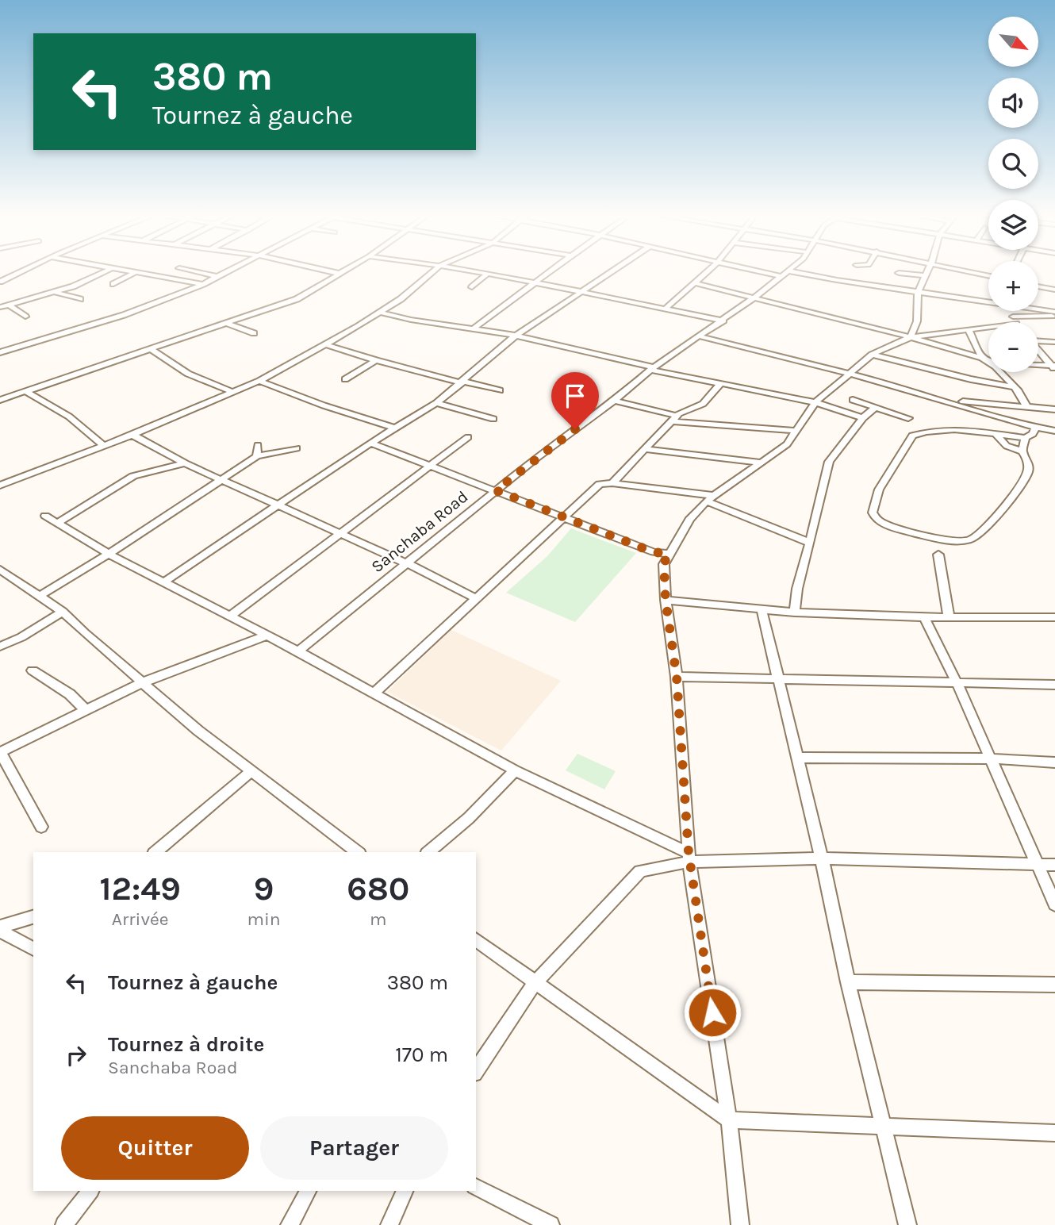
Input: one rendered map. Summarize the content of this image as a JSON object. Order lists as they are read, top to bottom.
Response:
{
  "streets": {
    "street": ["Sanchaba Road"]
  },
  "north": "bottom right",
  "page": {
    "map_buttons": ["+", "−"],
    "turn": ["380 m", "Tournez à gauche"],
    "eta": [
      "12:49",
      "Arrivée",
      "9",
      "min",
      "680",
      "m"
    ],
    "list": [
      {
        "name": "Tournez à gauche",
        "value": "380 m"
      },
      {
        "name": "Tournez à droite",
        "note": "Sanchaba Road",
        "value": "170 m"
      }
    ],
    "buttons": ["Quitter", "Partager"]
  }
}
